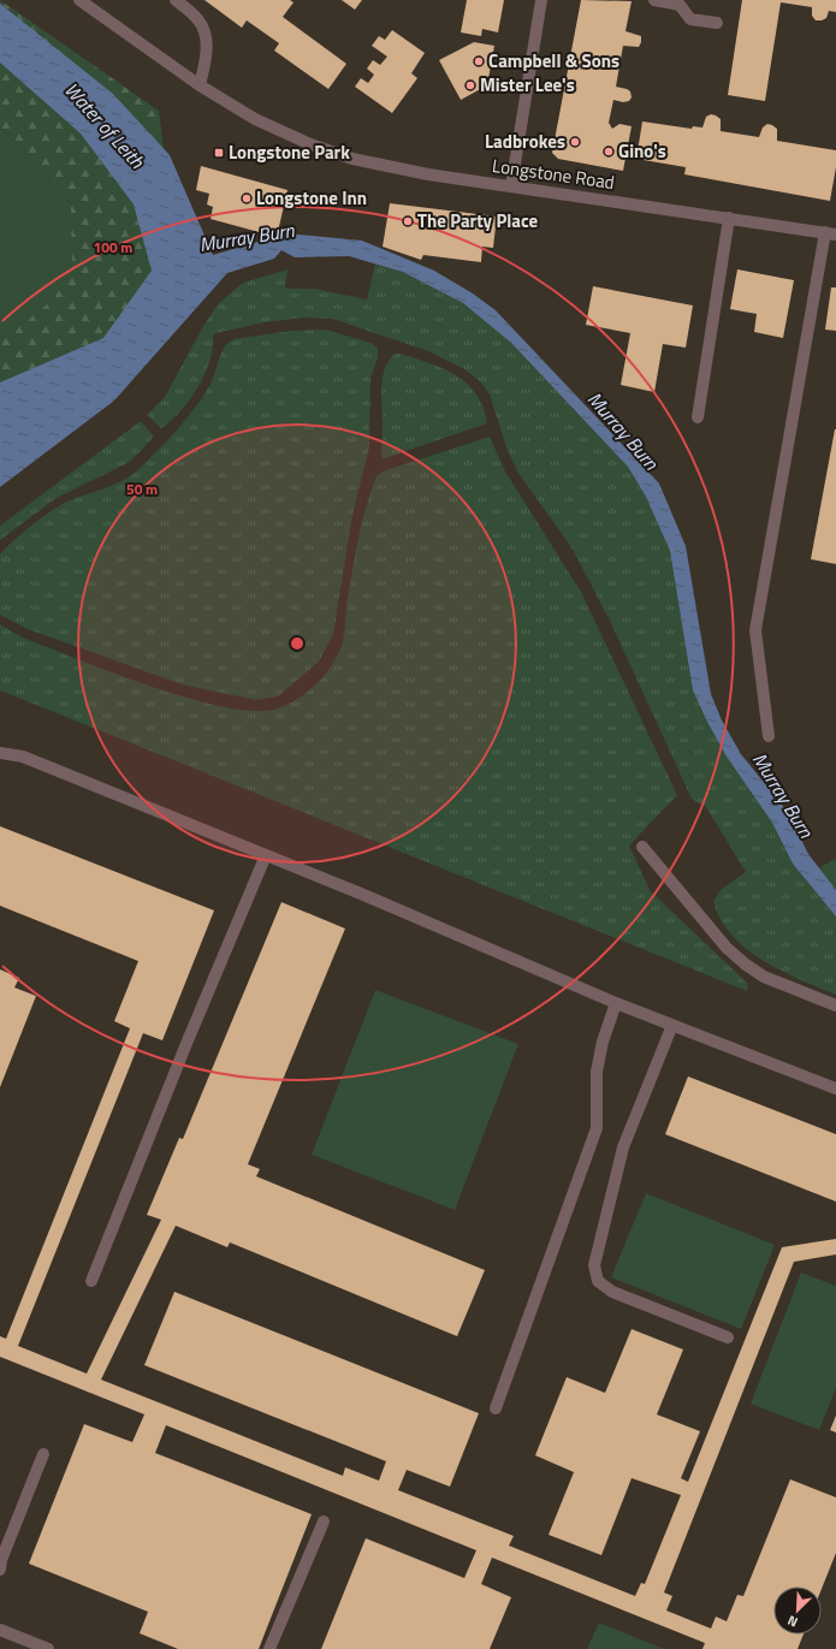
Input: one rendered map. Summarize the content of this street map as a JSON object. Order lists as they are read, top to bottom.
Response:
{
  "streets": {
    "street": ["Longstone Road"]
  },
  "water": ["Water of Leith", "Murray Burn"],
  "places": {
    "other": [
      "Campbell & Sons",
      "Mister Lee's",
      "Ladbrokes",
      "Gino's",
      "Longstone Inn",
      "The Party Place"
    ],
    "transit": ["Longstone Park"]
  },
  "north": "bottom left",
  "rings": ["100 m", "50 m"]
}
